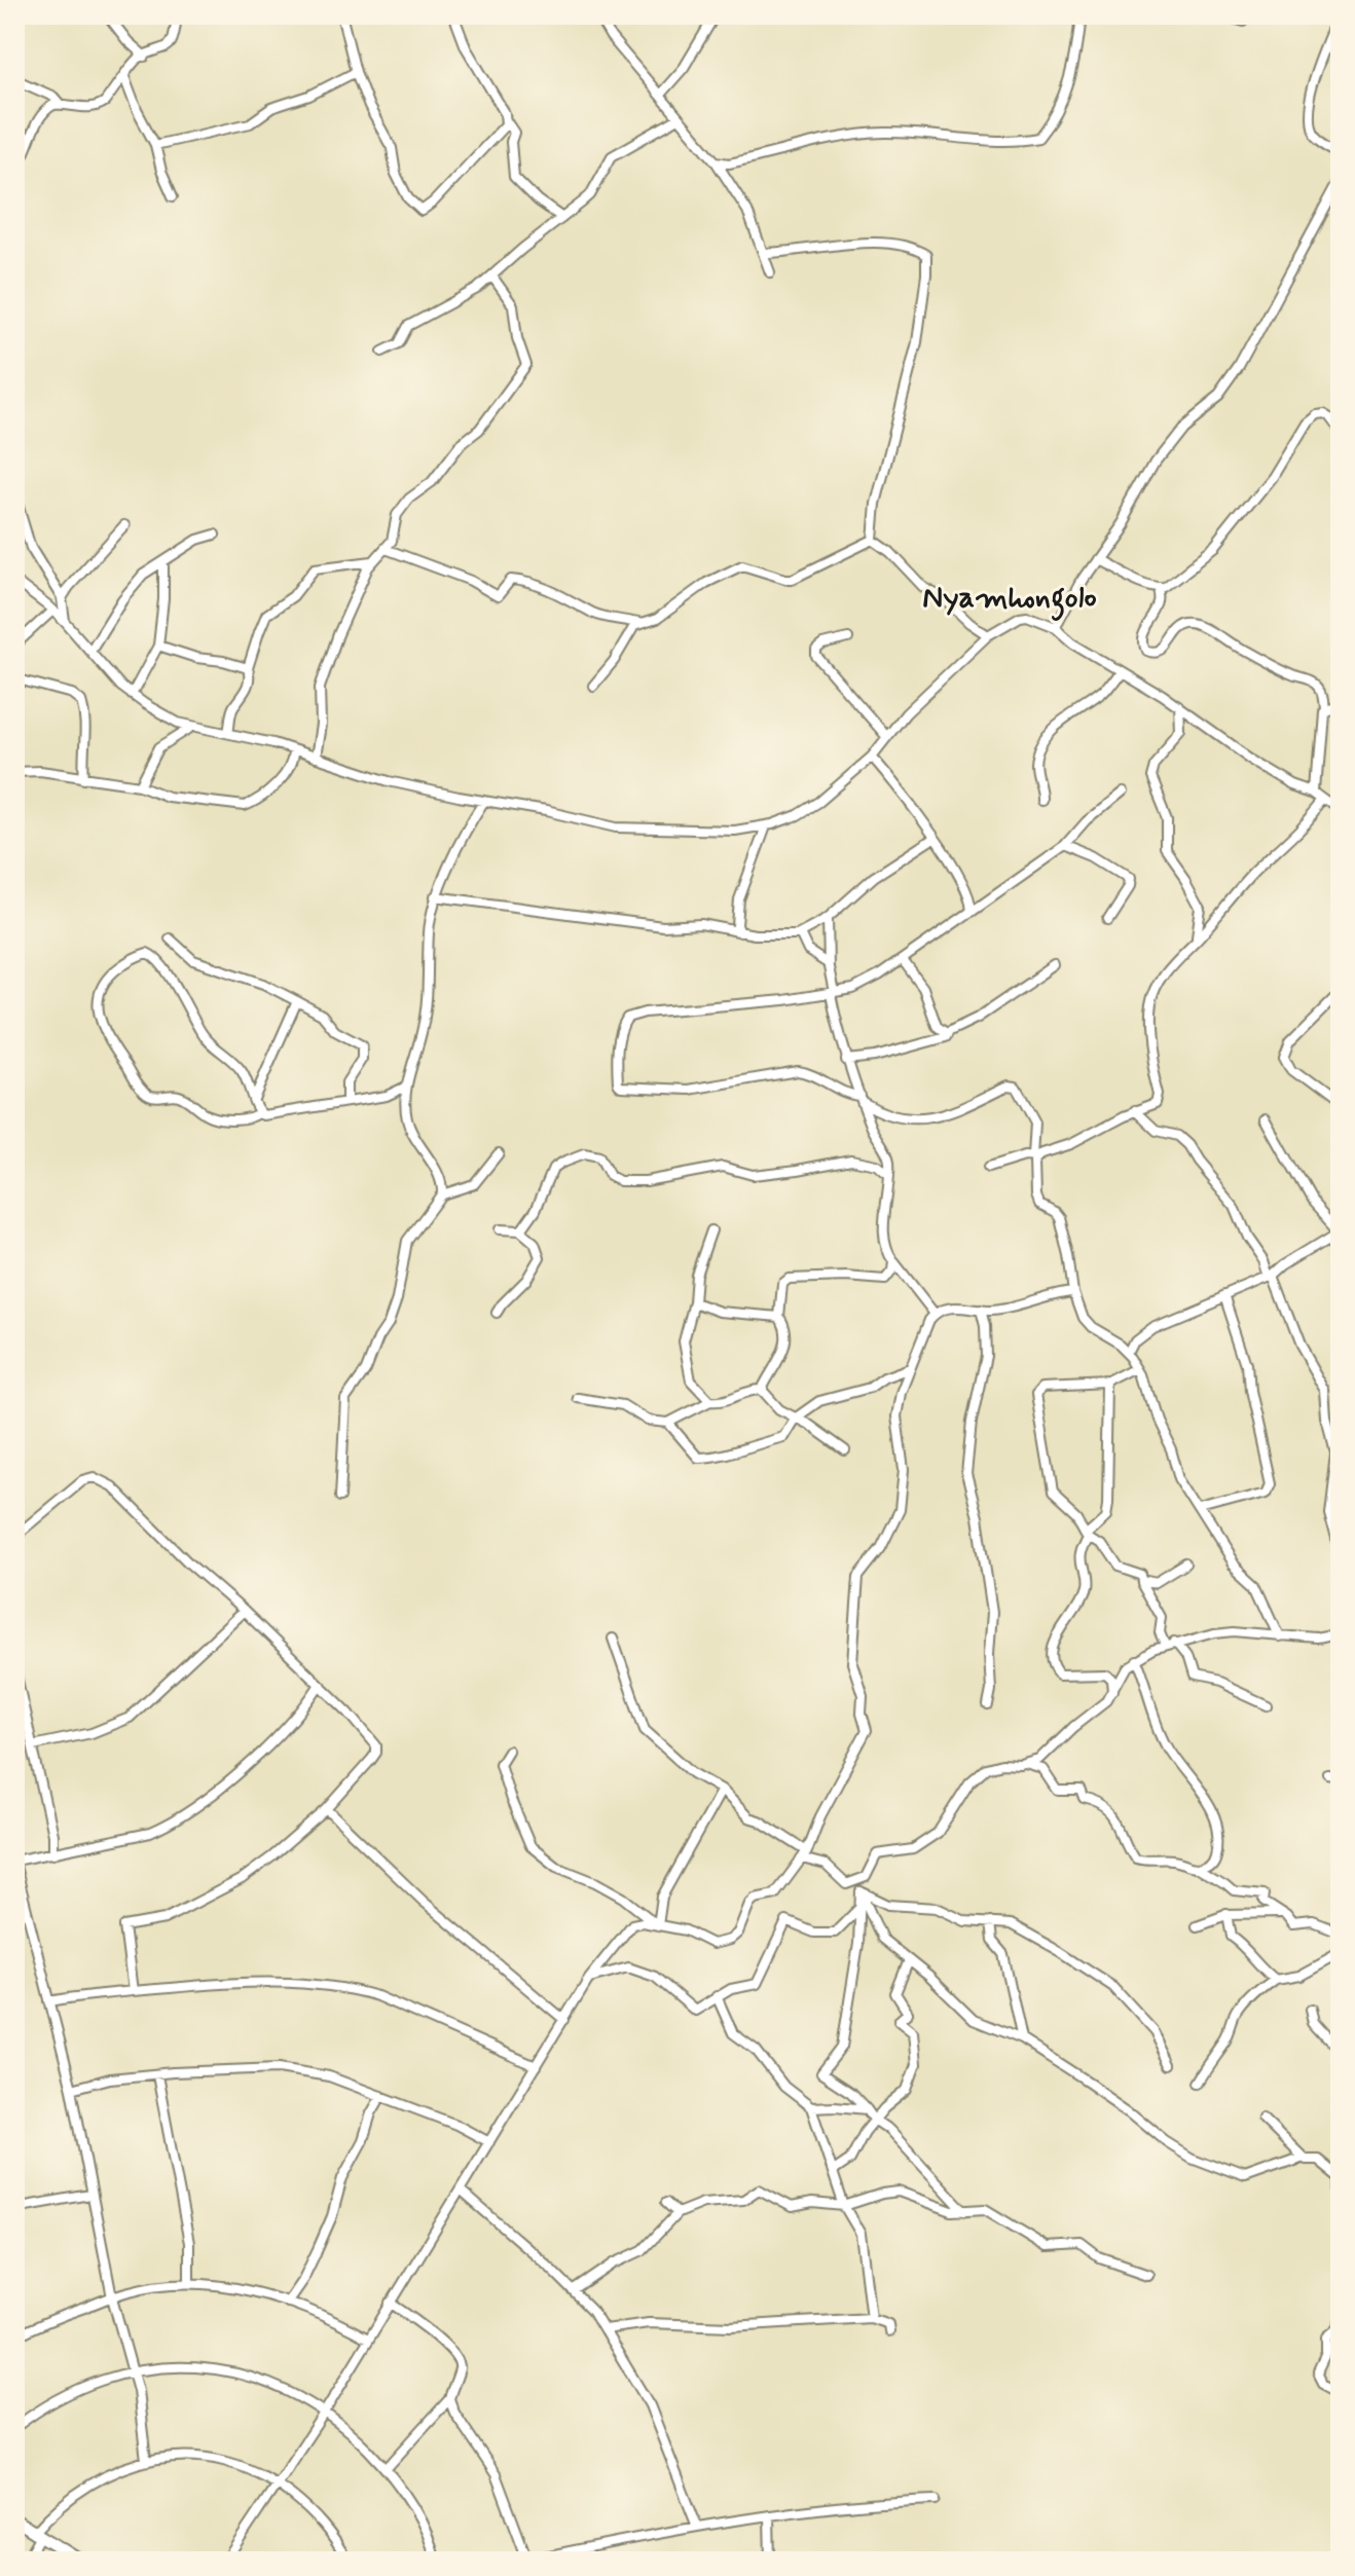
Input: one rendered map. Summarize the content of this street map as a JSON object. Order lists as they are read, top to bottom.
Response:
{
  "districts": ["Nyamhongolo"]
}
